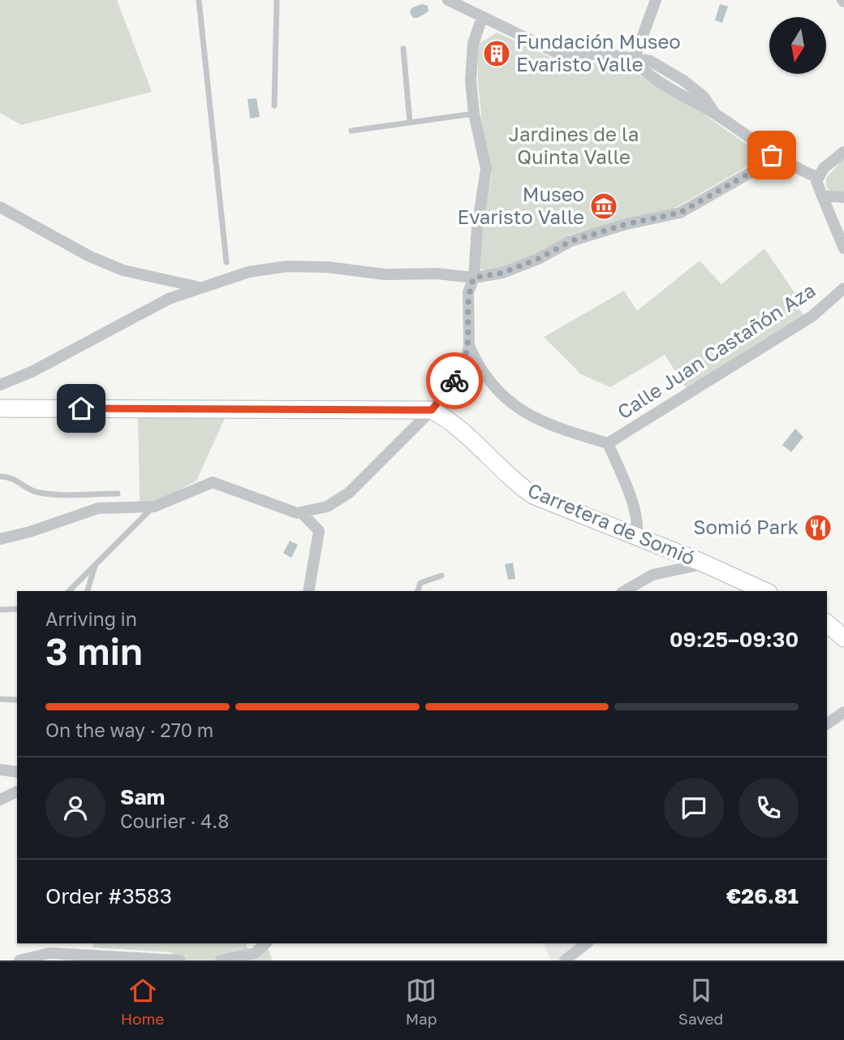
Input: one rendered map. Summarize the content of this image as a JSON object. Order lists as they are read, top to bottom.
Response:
{
  "streets": {
    "street": ["Calle Juan Castañón Aza", "Carretera de Somió"]
  },
  "parks": ["Jardines de la Quinta Valle"],
  "places": {
    "building": ["Fundación Museo Evaristo Valle"],
    "museum": ["Museo Evaristo Valle"],
    "restaurant": ["Somió Park"]
  },
  "north": "bottom",
  "page": {
    "heading": ["3 min", "Arriving in", "09:25–09:30"],
    "panel": [
      "Sam",
      "Courier · 4.8",
      "Order #3583",
      "€26.81"
    ],
    "bar": "On the way · 270 m",
    "tabs": ["Home", "Map", "Saved"]
  }
}
